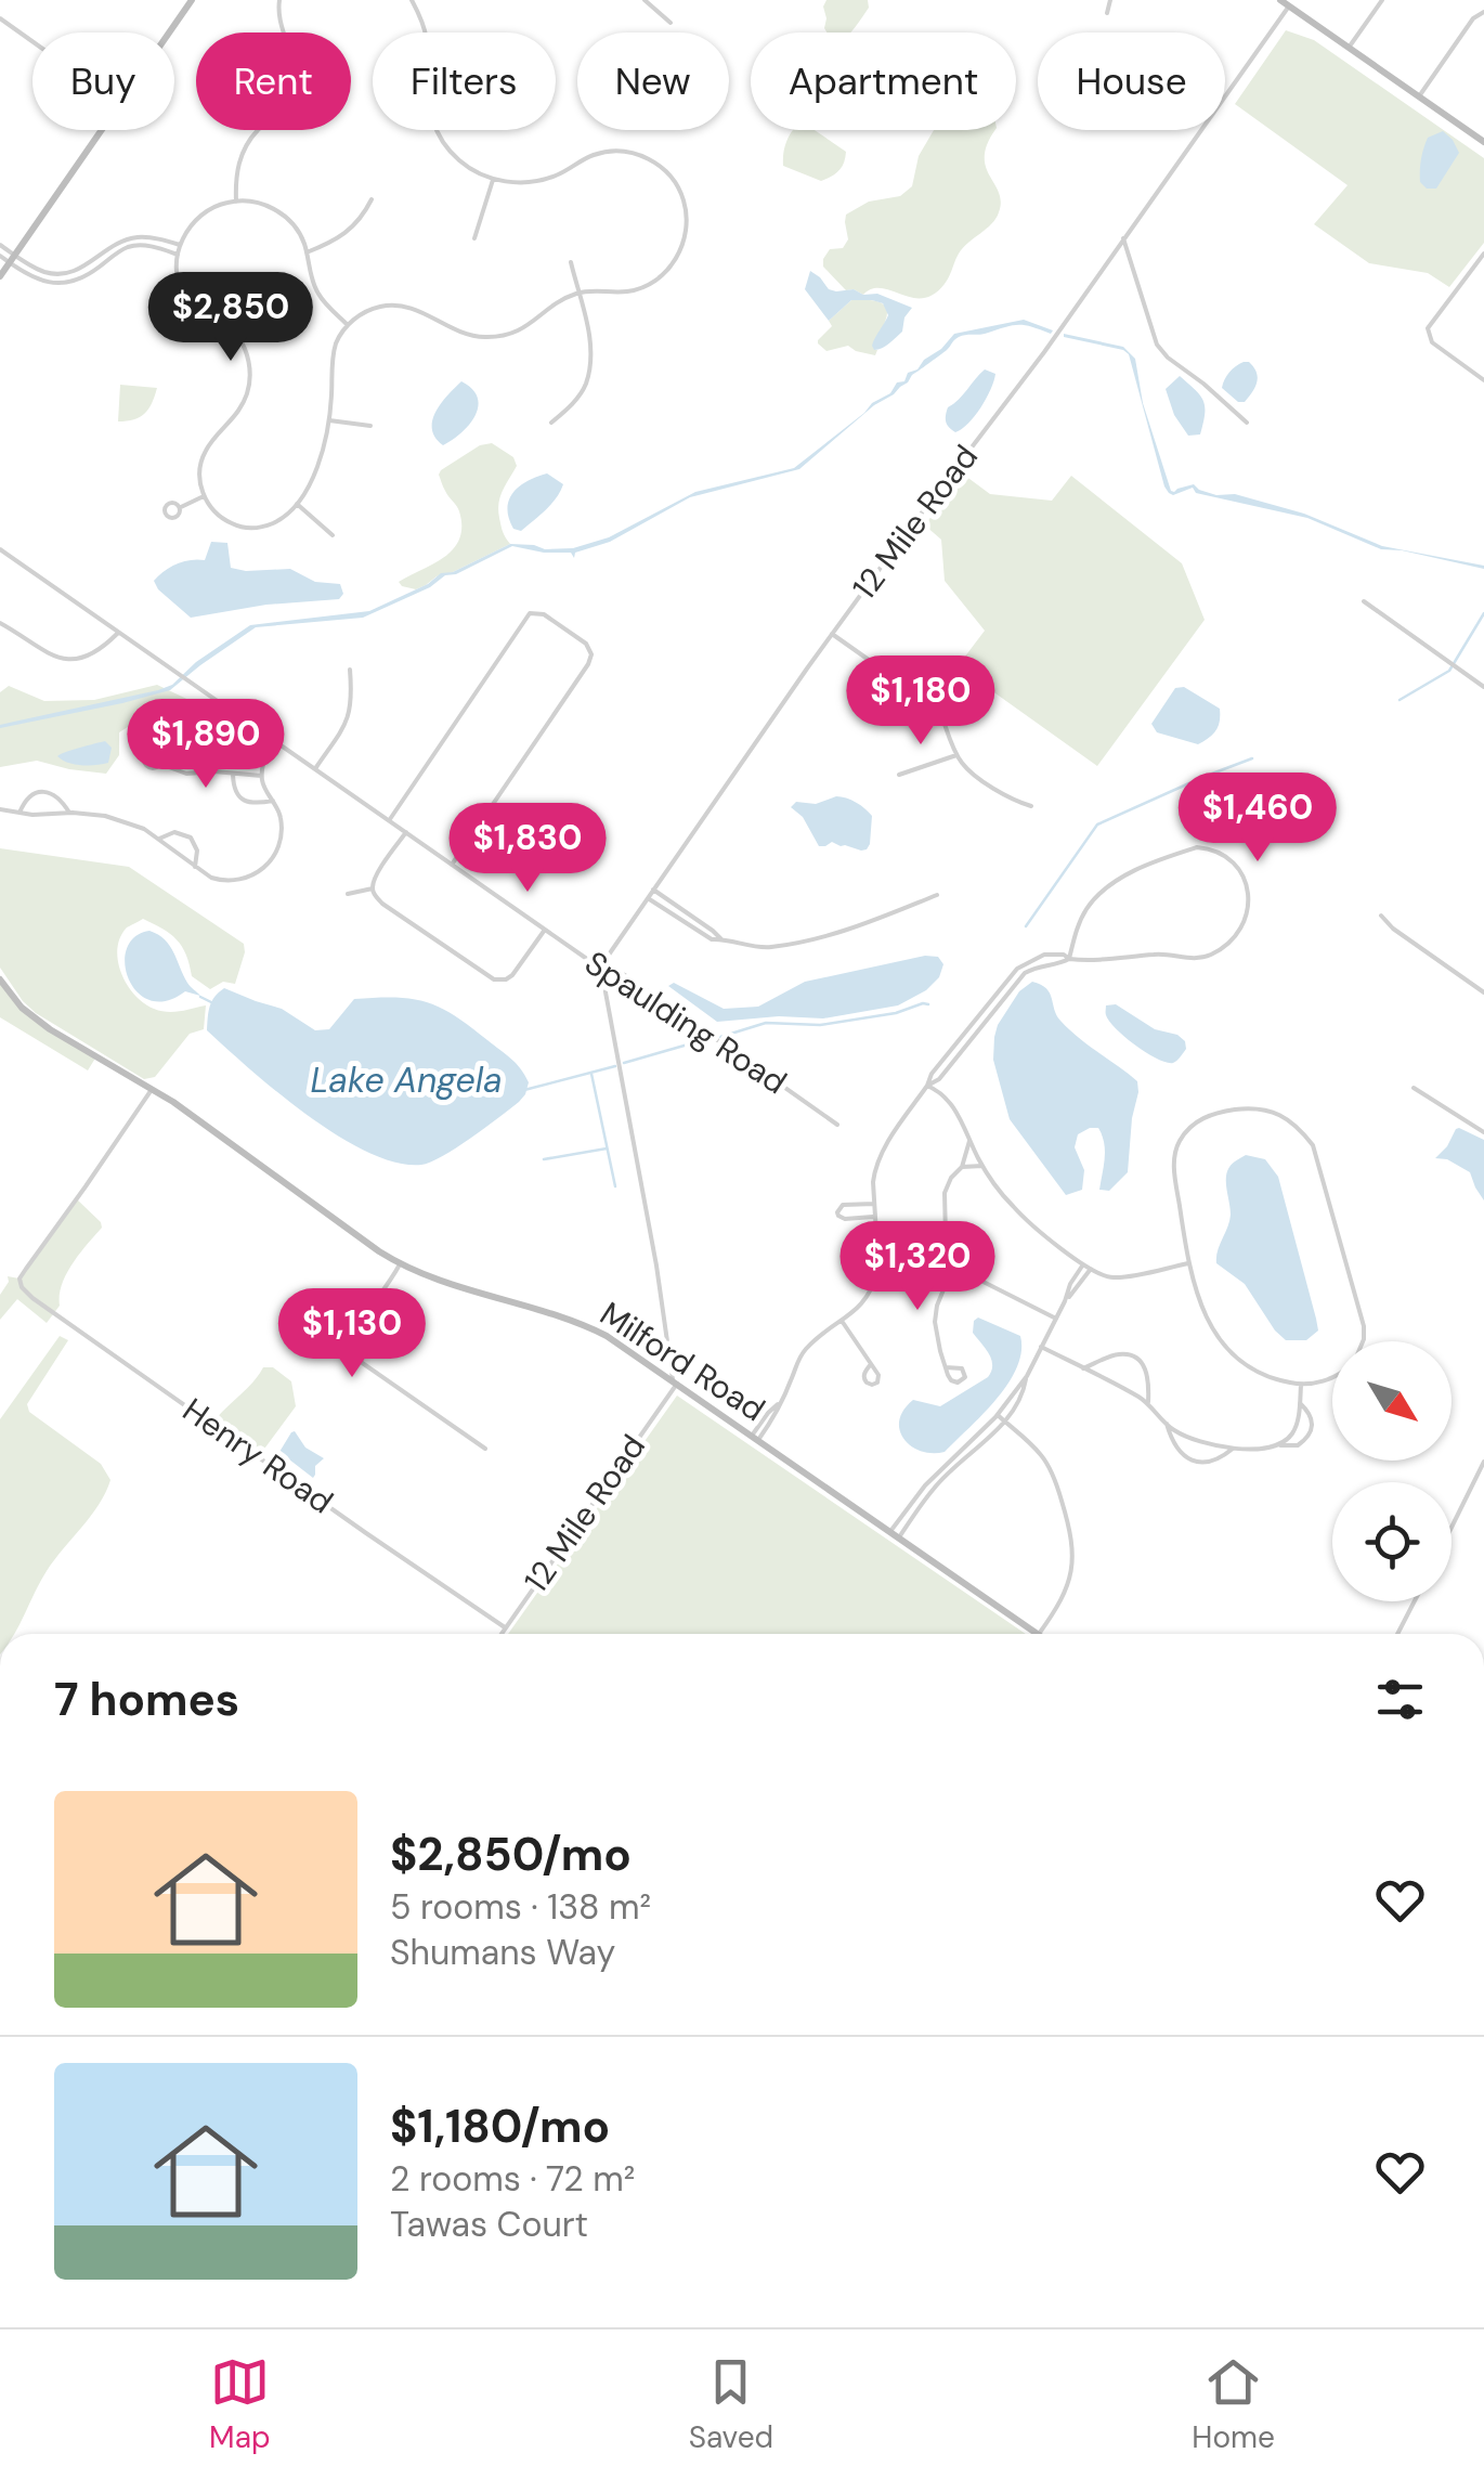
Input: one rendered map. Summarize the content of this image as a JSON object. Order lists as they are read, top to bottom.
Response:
{
  "streets": {
    "street": [
      "12 Mile Road",
      "Spaulding Road",
      "Milford Road",
      "Henry Road"
    ]
  },
  "crossings": [
    ["12 Mile Road", "Spaulding Road"],
    ["12 Mile Road", "Milford Road"],
    ["12 Mile Road", "Henry Road"],
    ["Milford Road", "Henry Road"]
  ],
  "water": ["Lake Angela"],
  "north": "bottom right",
  "page": {
    "chip": [
      "Buy",
      "Rent",
      "Filters",
      "New",
      "Apartment",
      "House"
    ],
    "price": [
      "$2,850",
      "$1,180",
      "$1,890",
      "$1,460",
      "$1,830",
      "$1,320",
      "$1,130"
    ],
    "heading": "7 homes",
    "list": [
      {
        "name": "$2,850/mo",
        "note": "5 rooms · 138 m² · Shumans Way"
      },
      {
        "name": "$1,180/mo",
        "note": "2 rooms · 72 m² · Tawas Court"
      }
    ],
    "tabs": ["Map", "Saved", "Home"]
  }
}
